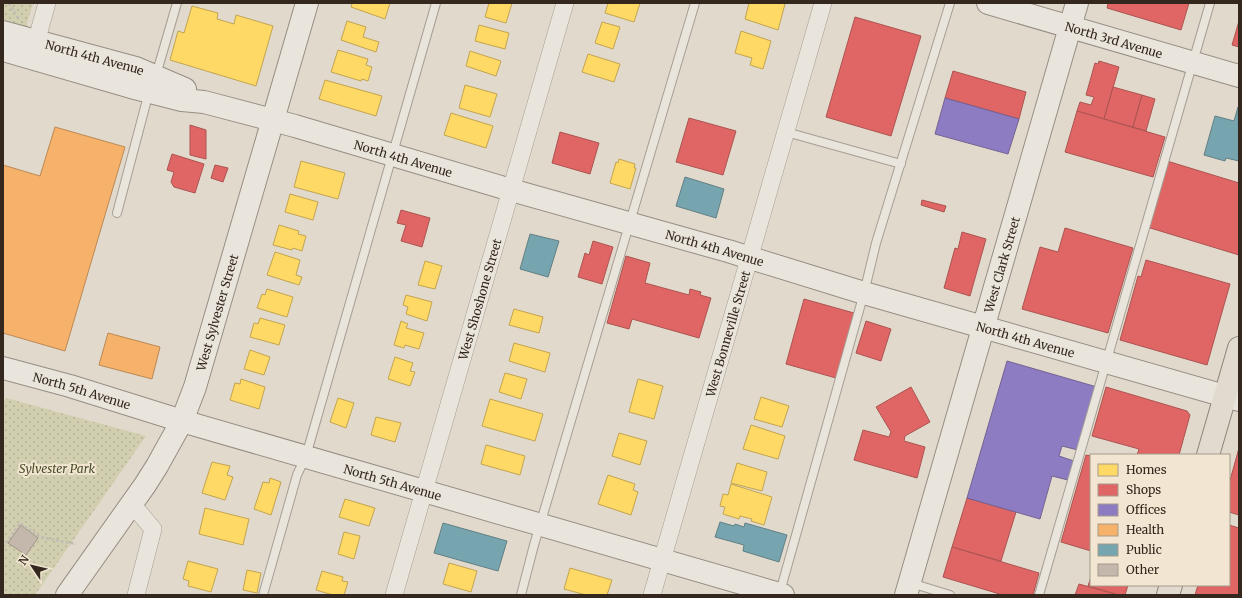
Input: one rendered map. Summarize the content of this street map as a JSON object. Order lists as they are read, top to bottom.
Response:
{
  "streets": {
    "street": [
      "North 3rd Avenue",
      "North 4th Avenue",
      "West Clark Street",
      "West Shoshone Street",
      "West Sylvester Street",
      "West Bonneville Street",
      "North 5th Avenue"
    ]
  },
  "crossings": [
    ["North 3rd Avenue", "West Clark Street"],
    ["North 4th Avenue", "West Clark Street"],
    ["North 4th Avenue", "West Shoshone Street"],
    ["North 4th Avenue", "West Sylvester Street"],
    ["North 4th Avenue", "West Bonneville Street"],
    ["West Shoshone Street", "North 5th Avenue"],
    ["West Sylvester Street", "North 5th Avenue"],
    ["West Bonneville Street", "North 5th Avenue"]
  ],
  "parks": ["Sylvester Park"],
  "legend": [
    "Homes",
    "Shops",
    "Offices",
    "Health",
    "Public",
    "Other"
  ],
  "north": "top left"
}
